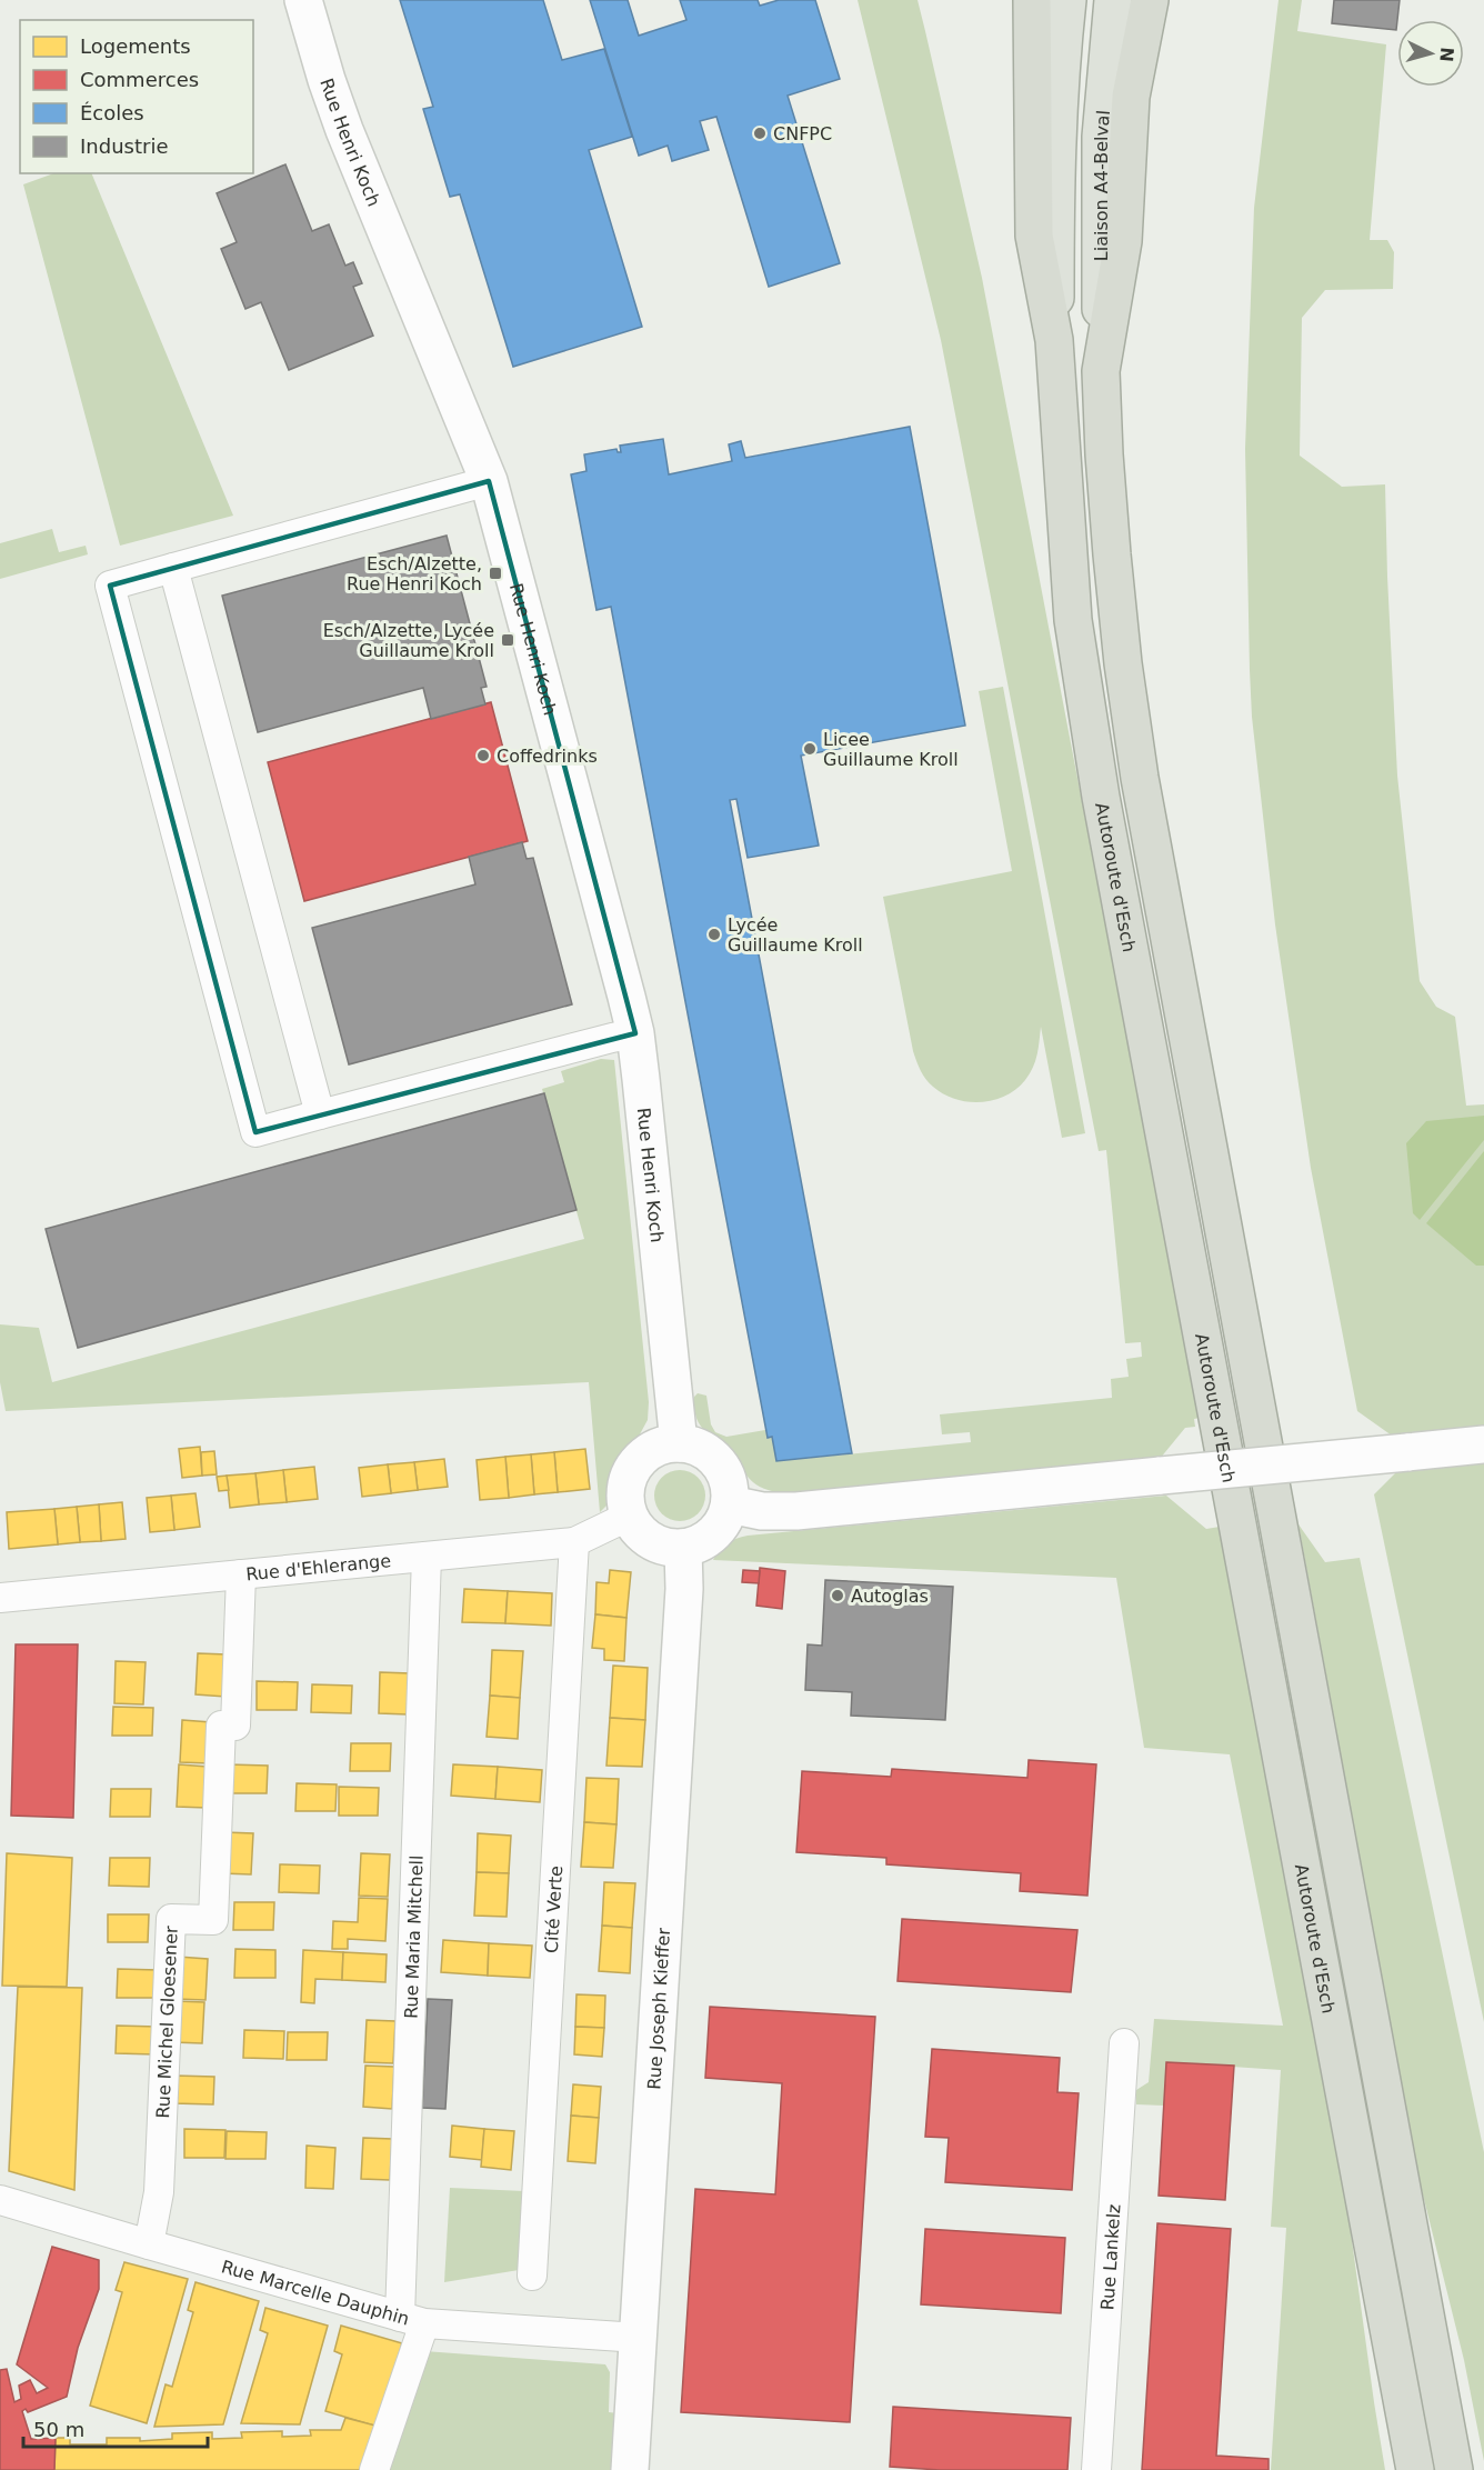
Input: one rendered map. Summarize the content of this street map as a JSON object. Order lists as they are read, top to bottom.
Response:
{
  "streets": {
    "highway": ["Liaison A4-Belval", "Autoroute d'Esch"],
    "main road": ["Rue Henri Koch", "Rue Joseph Kieffer"],
    "street": [
      "Rue d'Ehlerange",
      "Cité Verte",
      "Rue Maria Mitchell",
      "Rue Michel Gloesener",
      "Rue Lankelz",
      "Rue Marcelle Dauphin"
    ]
  },
  "crossings": [
    ["Rue Henri Koch", "Rue d'Ehlerange"],
    ["Rue Henri Koch", "Rue Joseph Kieffer"],
    ["Liaison A4-Belval", "Autoroute d'Esch"],
    ["Rue d'Ehlerange", "Cité Verte"],
    ["Rue d'Ehlerange", "Rue Maria Mitchell"],
    ["Rue d'Ehlerange", "Rue Joseph Kieffer"],
    ["Rue d'Ehlerange", "Rue Michel Gloesener"],
    ["Rue Maria Mitchell", "Rue Marcelle Dauphin"],
    ["Rue Joseph Kieffer", "Rue Marcelle Dauphin"],
    ["Rue Michel Gloesener", "Rue Marcelle Dauphin"]
  ],
  "places": {
    "other": [
      "CNFPC",
      "Licee Guillaume Kroll",
      "Coffedrinks",
      "Lycée Guillaume Kroll",
      "Autoglas"
    ],
    "transit": ["Esch/Alzette, Rue Henri Koch", "Esch/Alzette, Lycée Guillaume Kroll"]
  },
  "legend": [
    "Logements",
    "Commerces",
    "Écoles",
    "Industrie"
  ],
  "scale_bar": "50 m",
  "north": "right"
}
